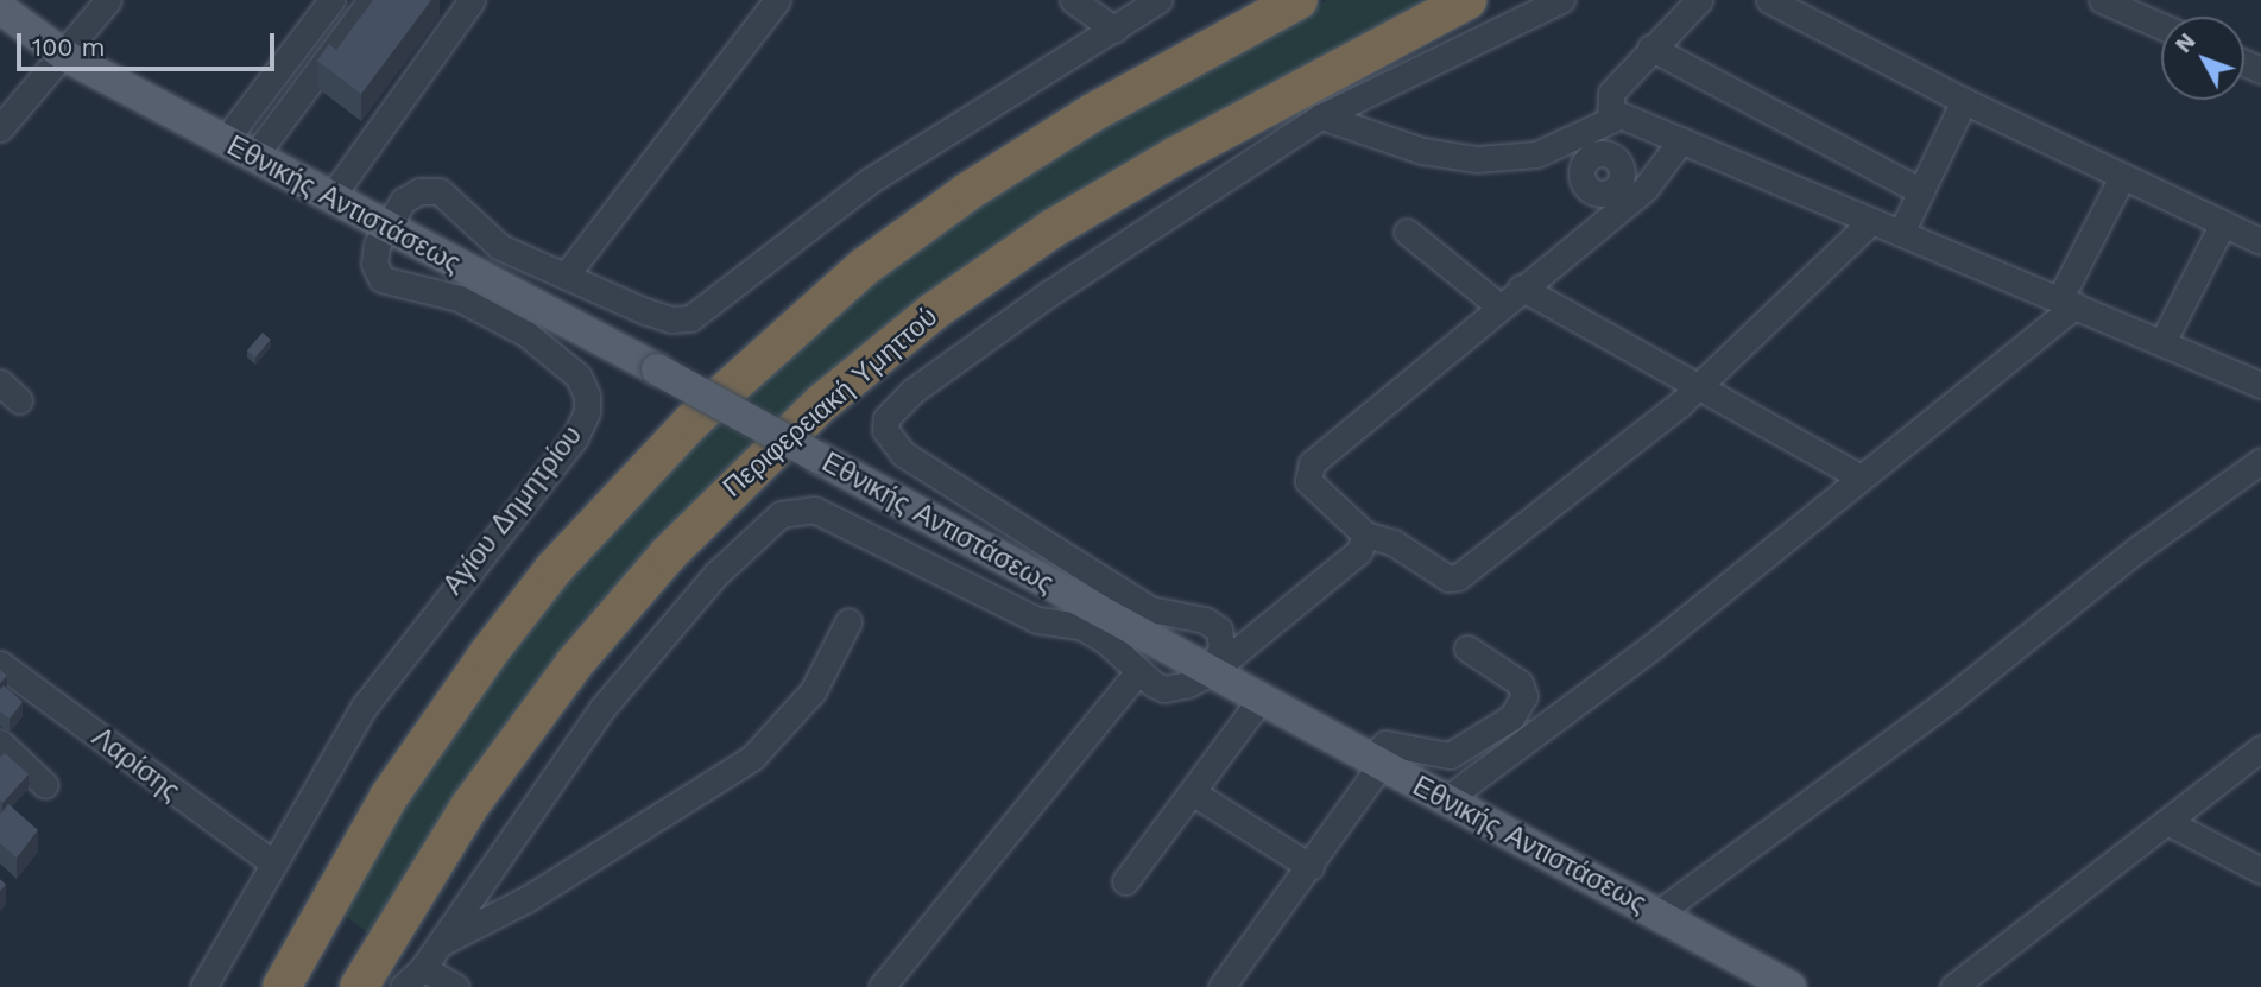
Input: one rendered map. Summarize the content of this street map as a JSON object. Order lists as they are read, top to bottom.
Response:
{
  "streets": {
    "highway": ["Περιφερειακή Υμηττού"],
    "main road": ["Εθνικής Αντιστάσεως"],
    "street": ["Αγίου Δημητρίου", "Λαρίσης"]
  },
  "crossings": [
    ["Εθνικής Αντιστάσεως", "Αγίου Δημητρίου"],
    ["Αγίου Δημητρίου", "Λαρίσης"]
  ],
  "scale_bar": "100 m",
  "north": "top left"
}
